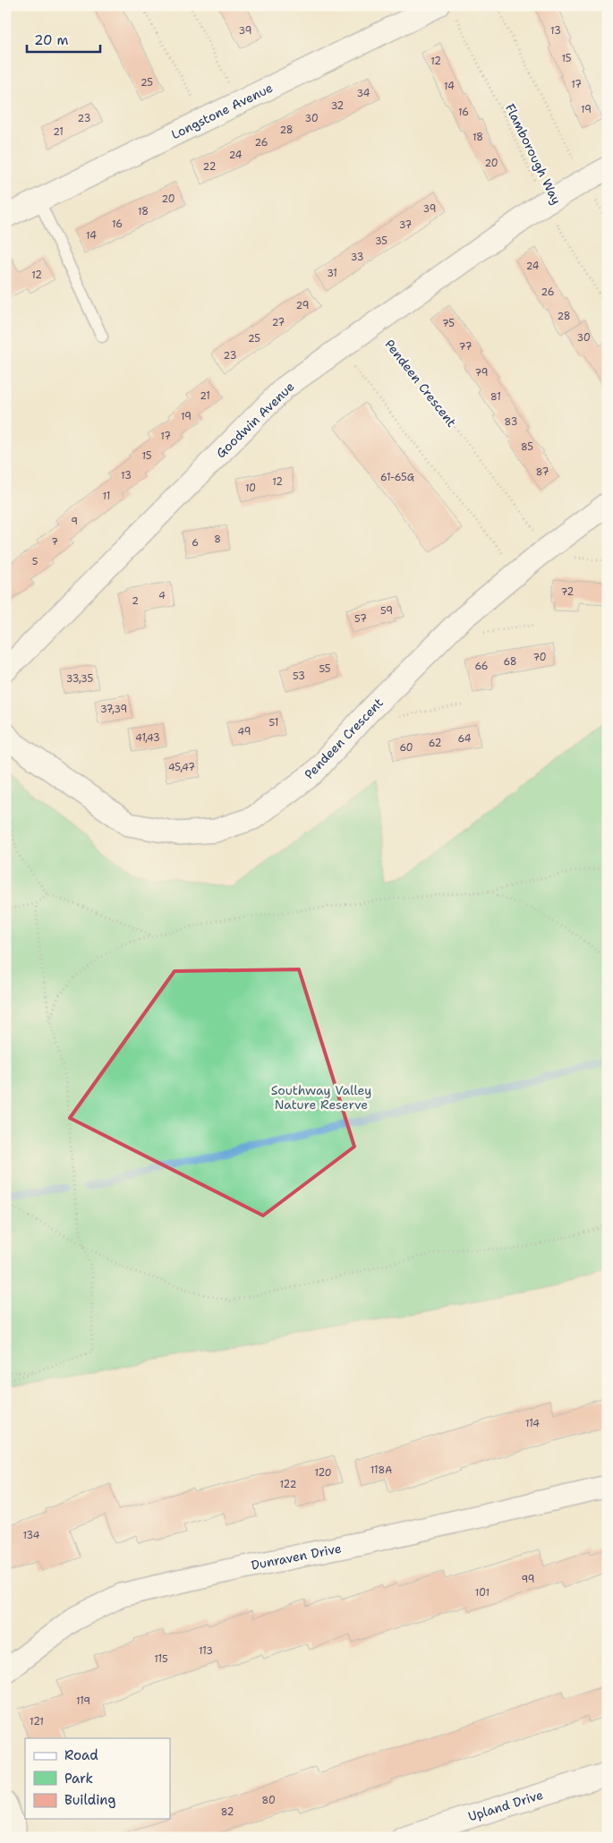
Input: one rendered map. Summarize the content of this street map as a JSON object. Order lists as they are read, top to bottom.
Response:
{
  "streets": {
    "street": [
      "Longstone Avenue",
      "Pendeen Crescent",
      "Goodwin Avenue",
      "Dunraven Drive",
      "Upland Drive"
    ],
    "path": ["Flamborough Way"]
  },
  "crossings": [
    ["Longstone Avenue", "Flamborough Way"],
    ["Flamborough Way", "Goodwin Avenue"],
    ["Pendeen Crescent", "Goodwin Avenue"]
  ],
  "parks": ["Southway Valley Nature Reserve"],
  "house_numbers": [
    "39",
    "13",
    "15",
    "12",
    "25",
    "17",
    "14",
    "34",
    "32",
    "19",
    "16",
    "23",
    "30",
    "28",
    "21",
    "18",
    "26",
    "24",
    "20",
    "22",
    "20",
    "39",
    "18",
    "16",
    "37",
    "14",
    "35",
    "33",
    "24",
    "31",
    "12",
    "26",
    "29",
    "28",
    "27",
    "75",
    "30",
    "25",
    "77",
    "23",
    "79",
    "21",
    "81",
    "19",
    "83",
    "17",
    "85",
    "15",
    "87",
    "13",
    "61-65G",
    "12",
    "10",
    "11",
    "9",
    "8",
    "7",
    "6",
    "5",
    "72",
    "4",
    "2",
    "59",
    "57",
    "70",
    "68",
    "66",
    "55",
    "53",
    "33,35",
    "37,39",
    "51",
    "49",
    "41,43",
    "64",
    "62",
    "60",
    "45,47",
    "114",
    "118A",
    "120",
    "122",
    "134",
    "99",
    "101",
    "113",
    "115",
    "119",
    "121",
    "80",
    "82"
  ],
  "legend": ["Road", "Park", "Building"],
  "scale_bar": "20 m"
}
